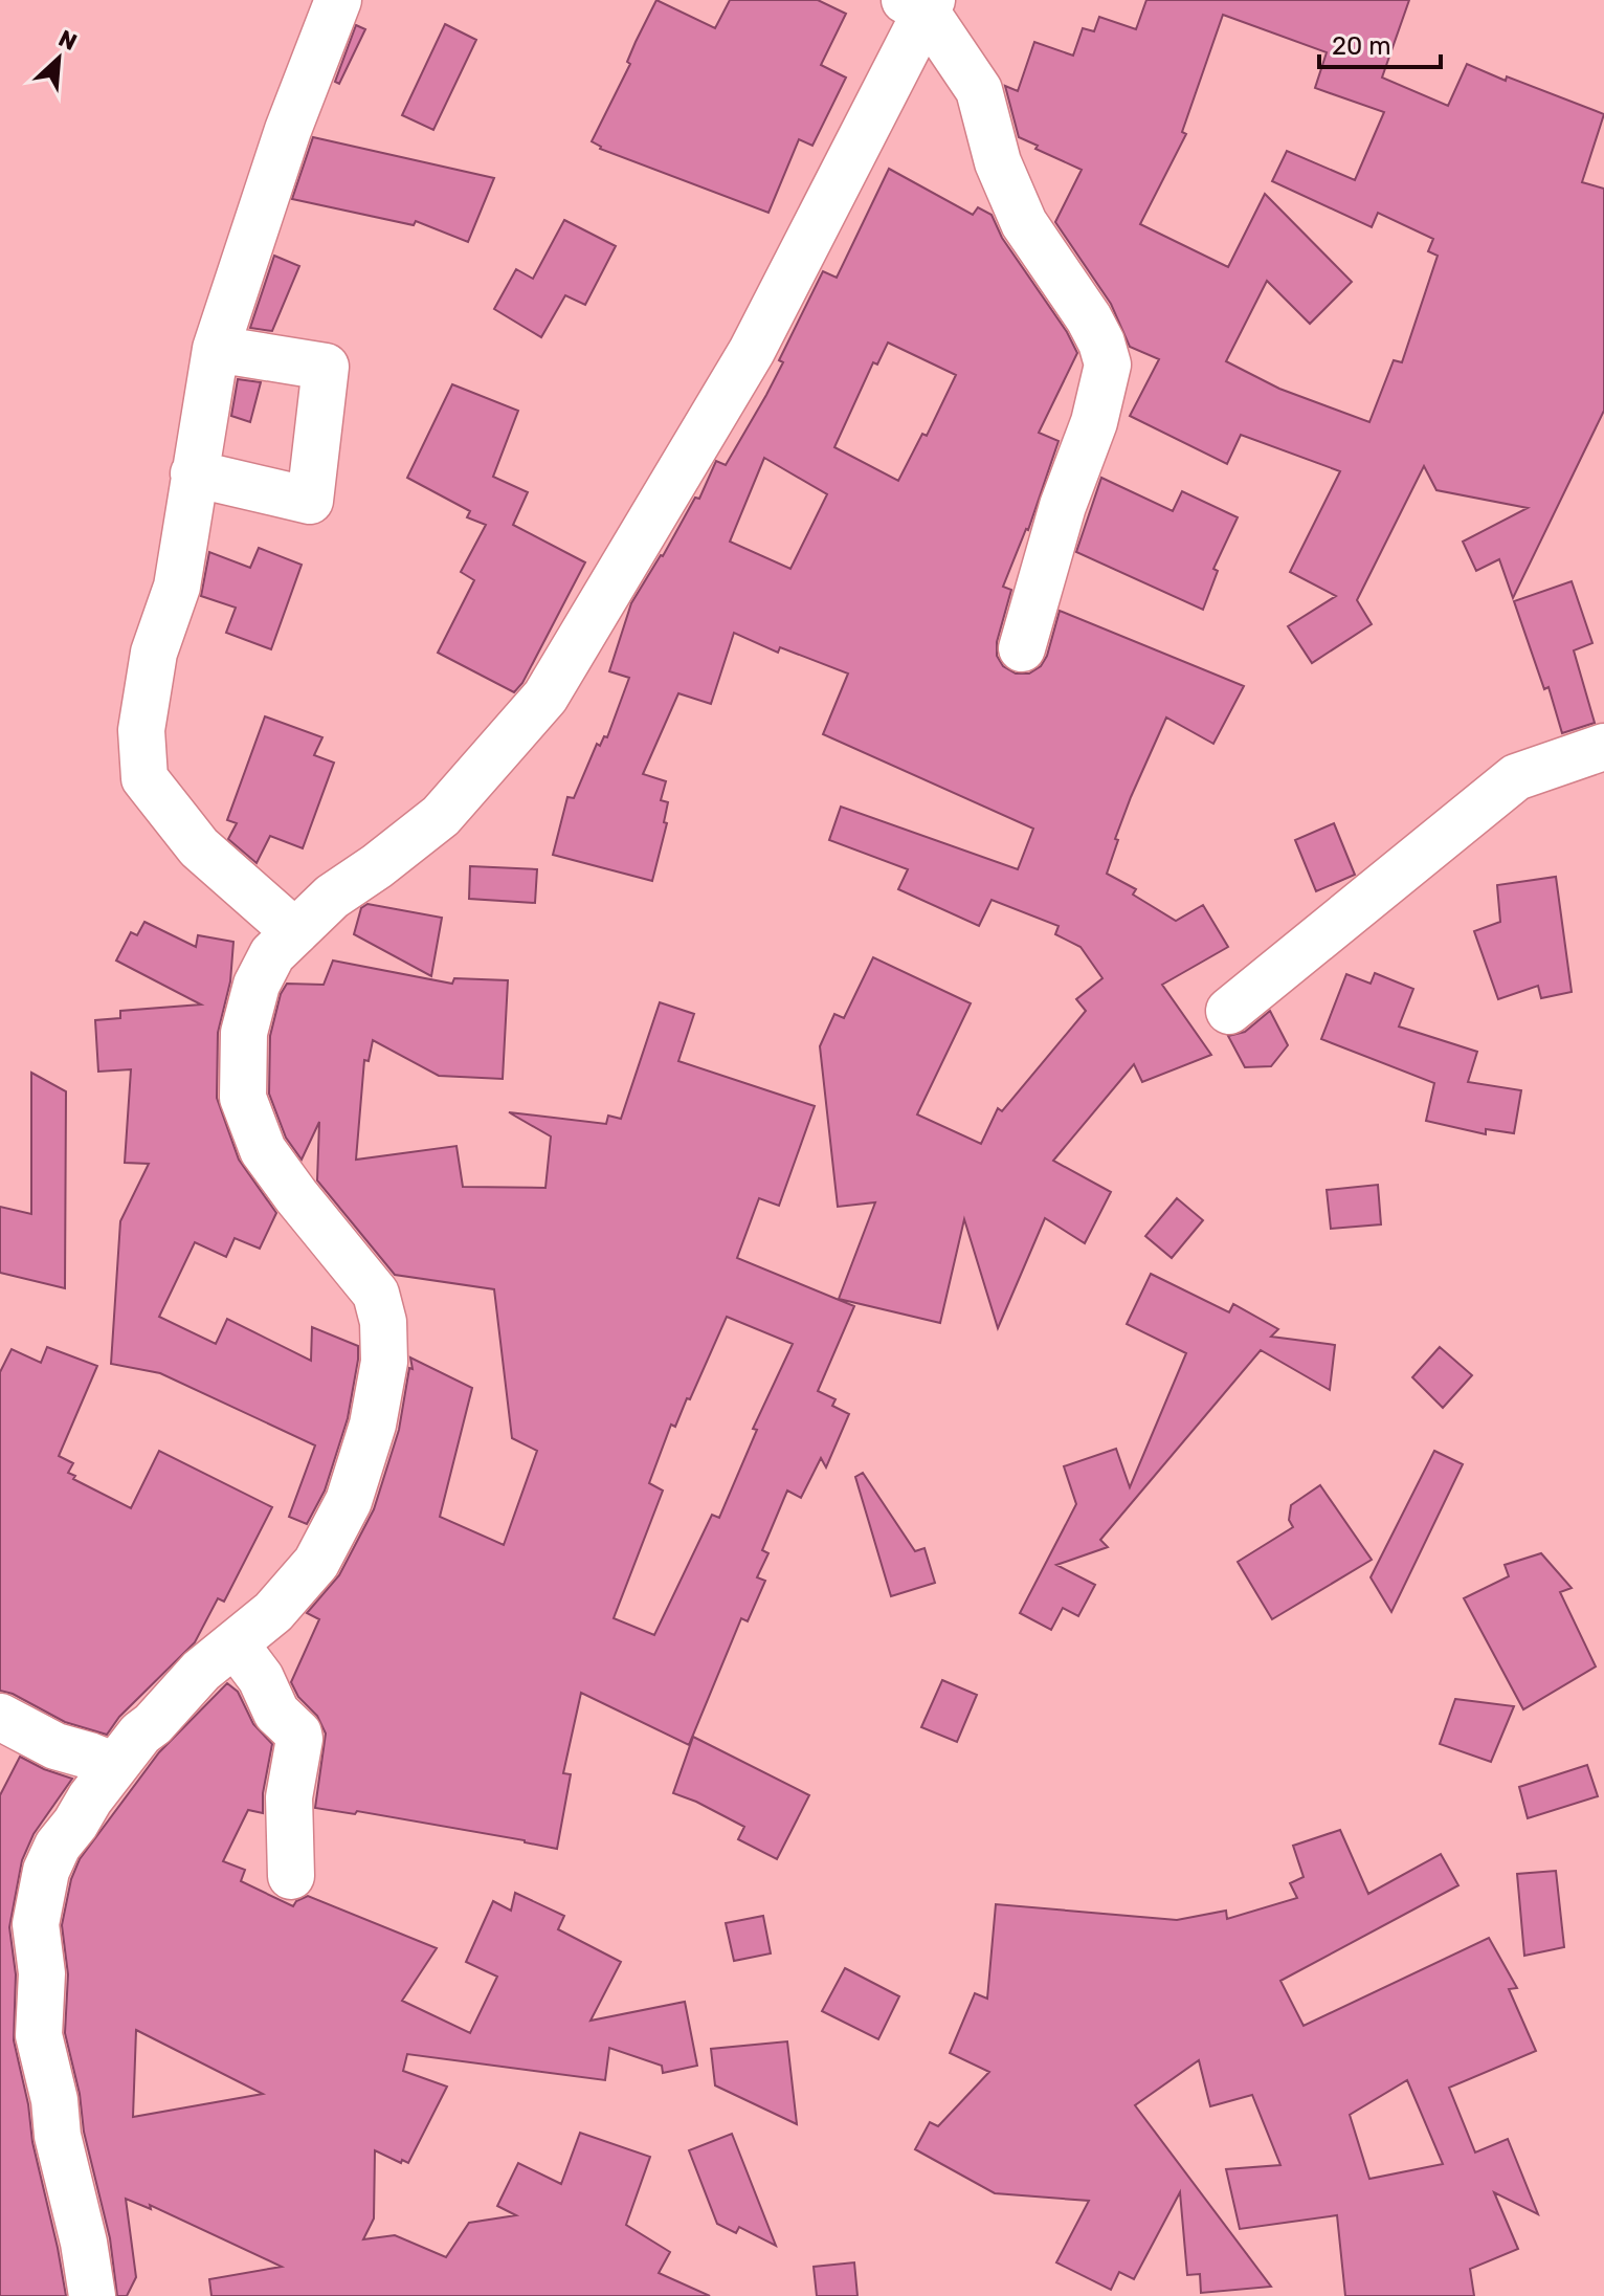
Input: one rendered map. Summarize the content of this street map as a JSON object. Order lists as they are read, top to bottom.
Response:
{
  "scale_bar": "20 m",
  "north": "top right"
}
